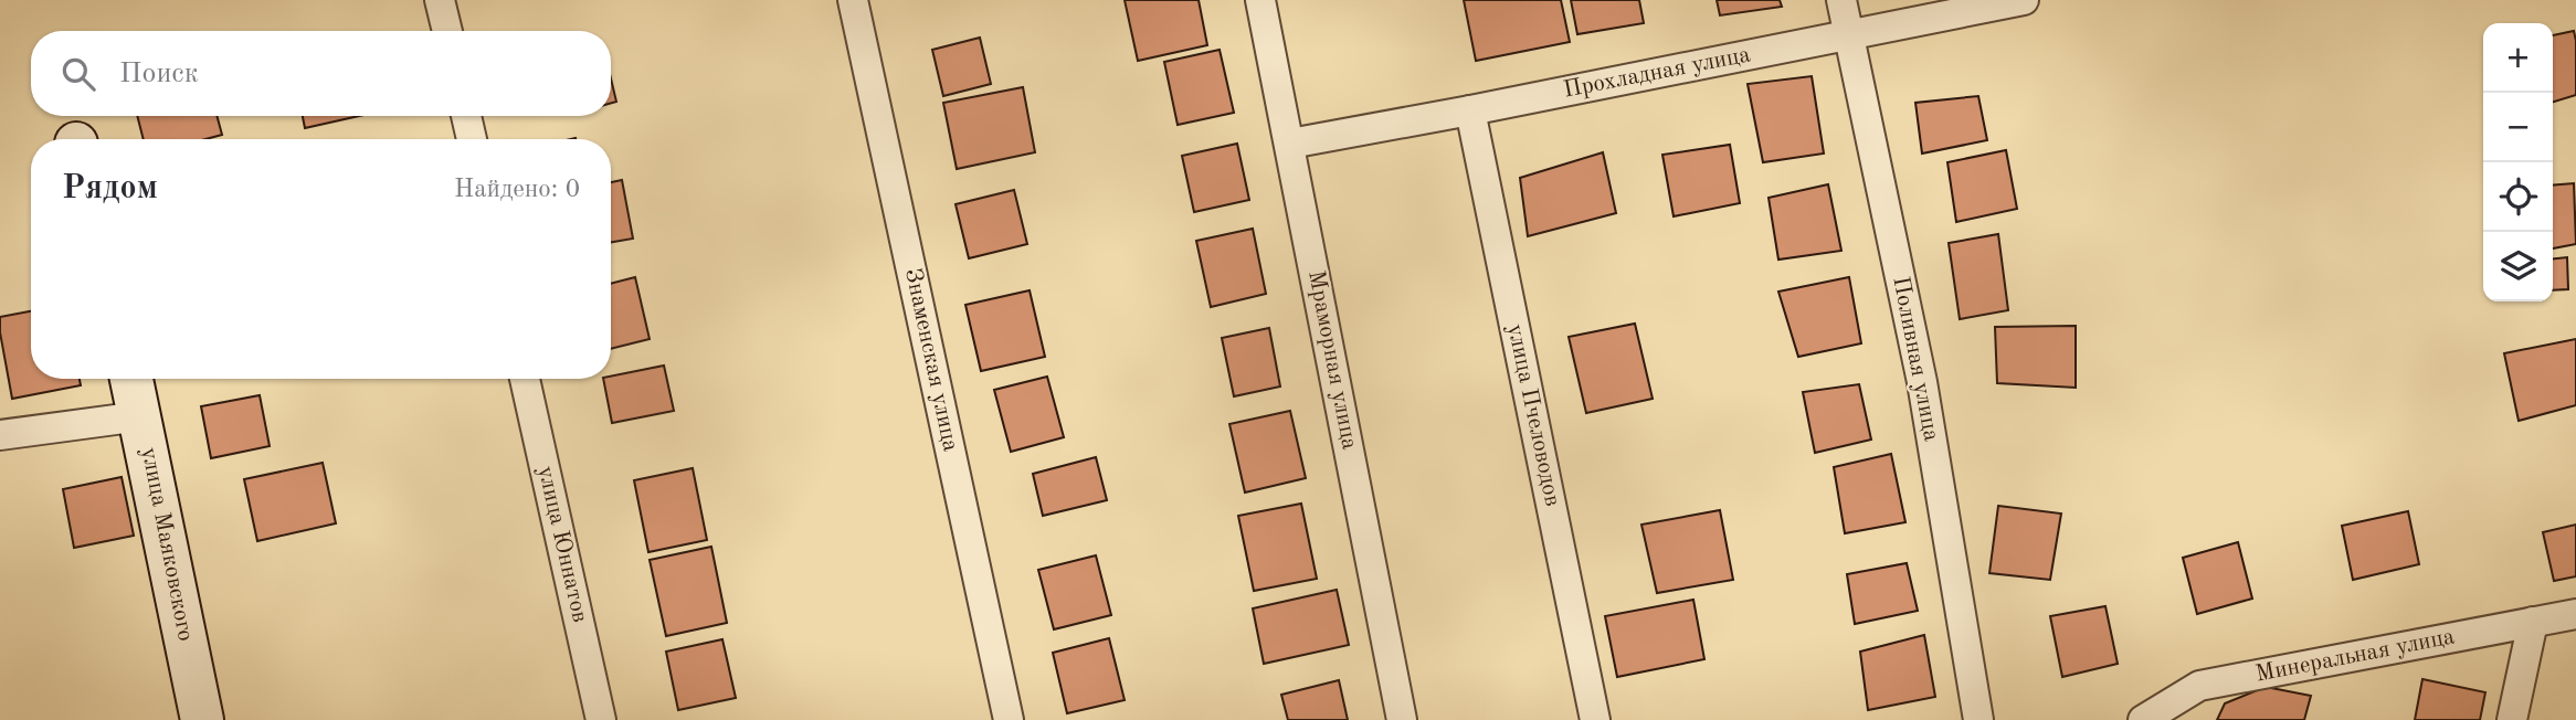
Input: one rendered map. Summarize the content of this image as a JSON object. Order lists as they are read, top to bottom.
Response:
{
  "streets": {
    "street": [
      "Прохладная улица",
      "Поливная улица",
      "Знаменская улица",
      "Мраморная улица",
      "улица Пчеловодов",
      "улица Маяковского",
      "улица Юннатов",
      "Минеральная улица"
    ]
  },
  "crossings": [
    ["Прохладная улица", "Поливная улица"],
    ["Прохладная улица", "Мраморная улица"],
    ["Прохладная улица", "улица Пчеловодов"]
  ],
  "page": {
    "map_buttons": ["+", "−"],
    "search": "Поиск",
    "heading": ["Рядом", "Найдено: 0"]
  }
}
